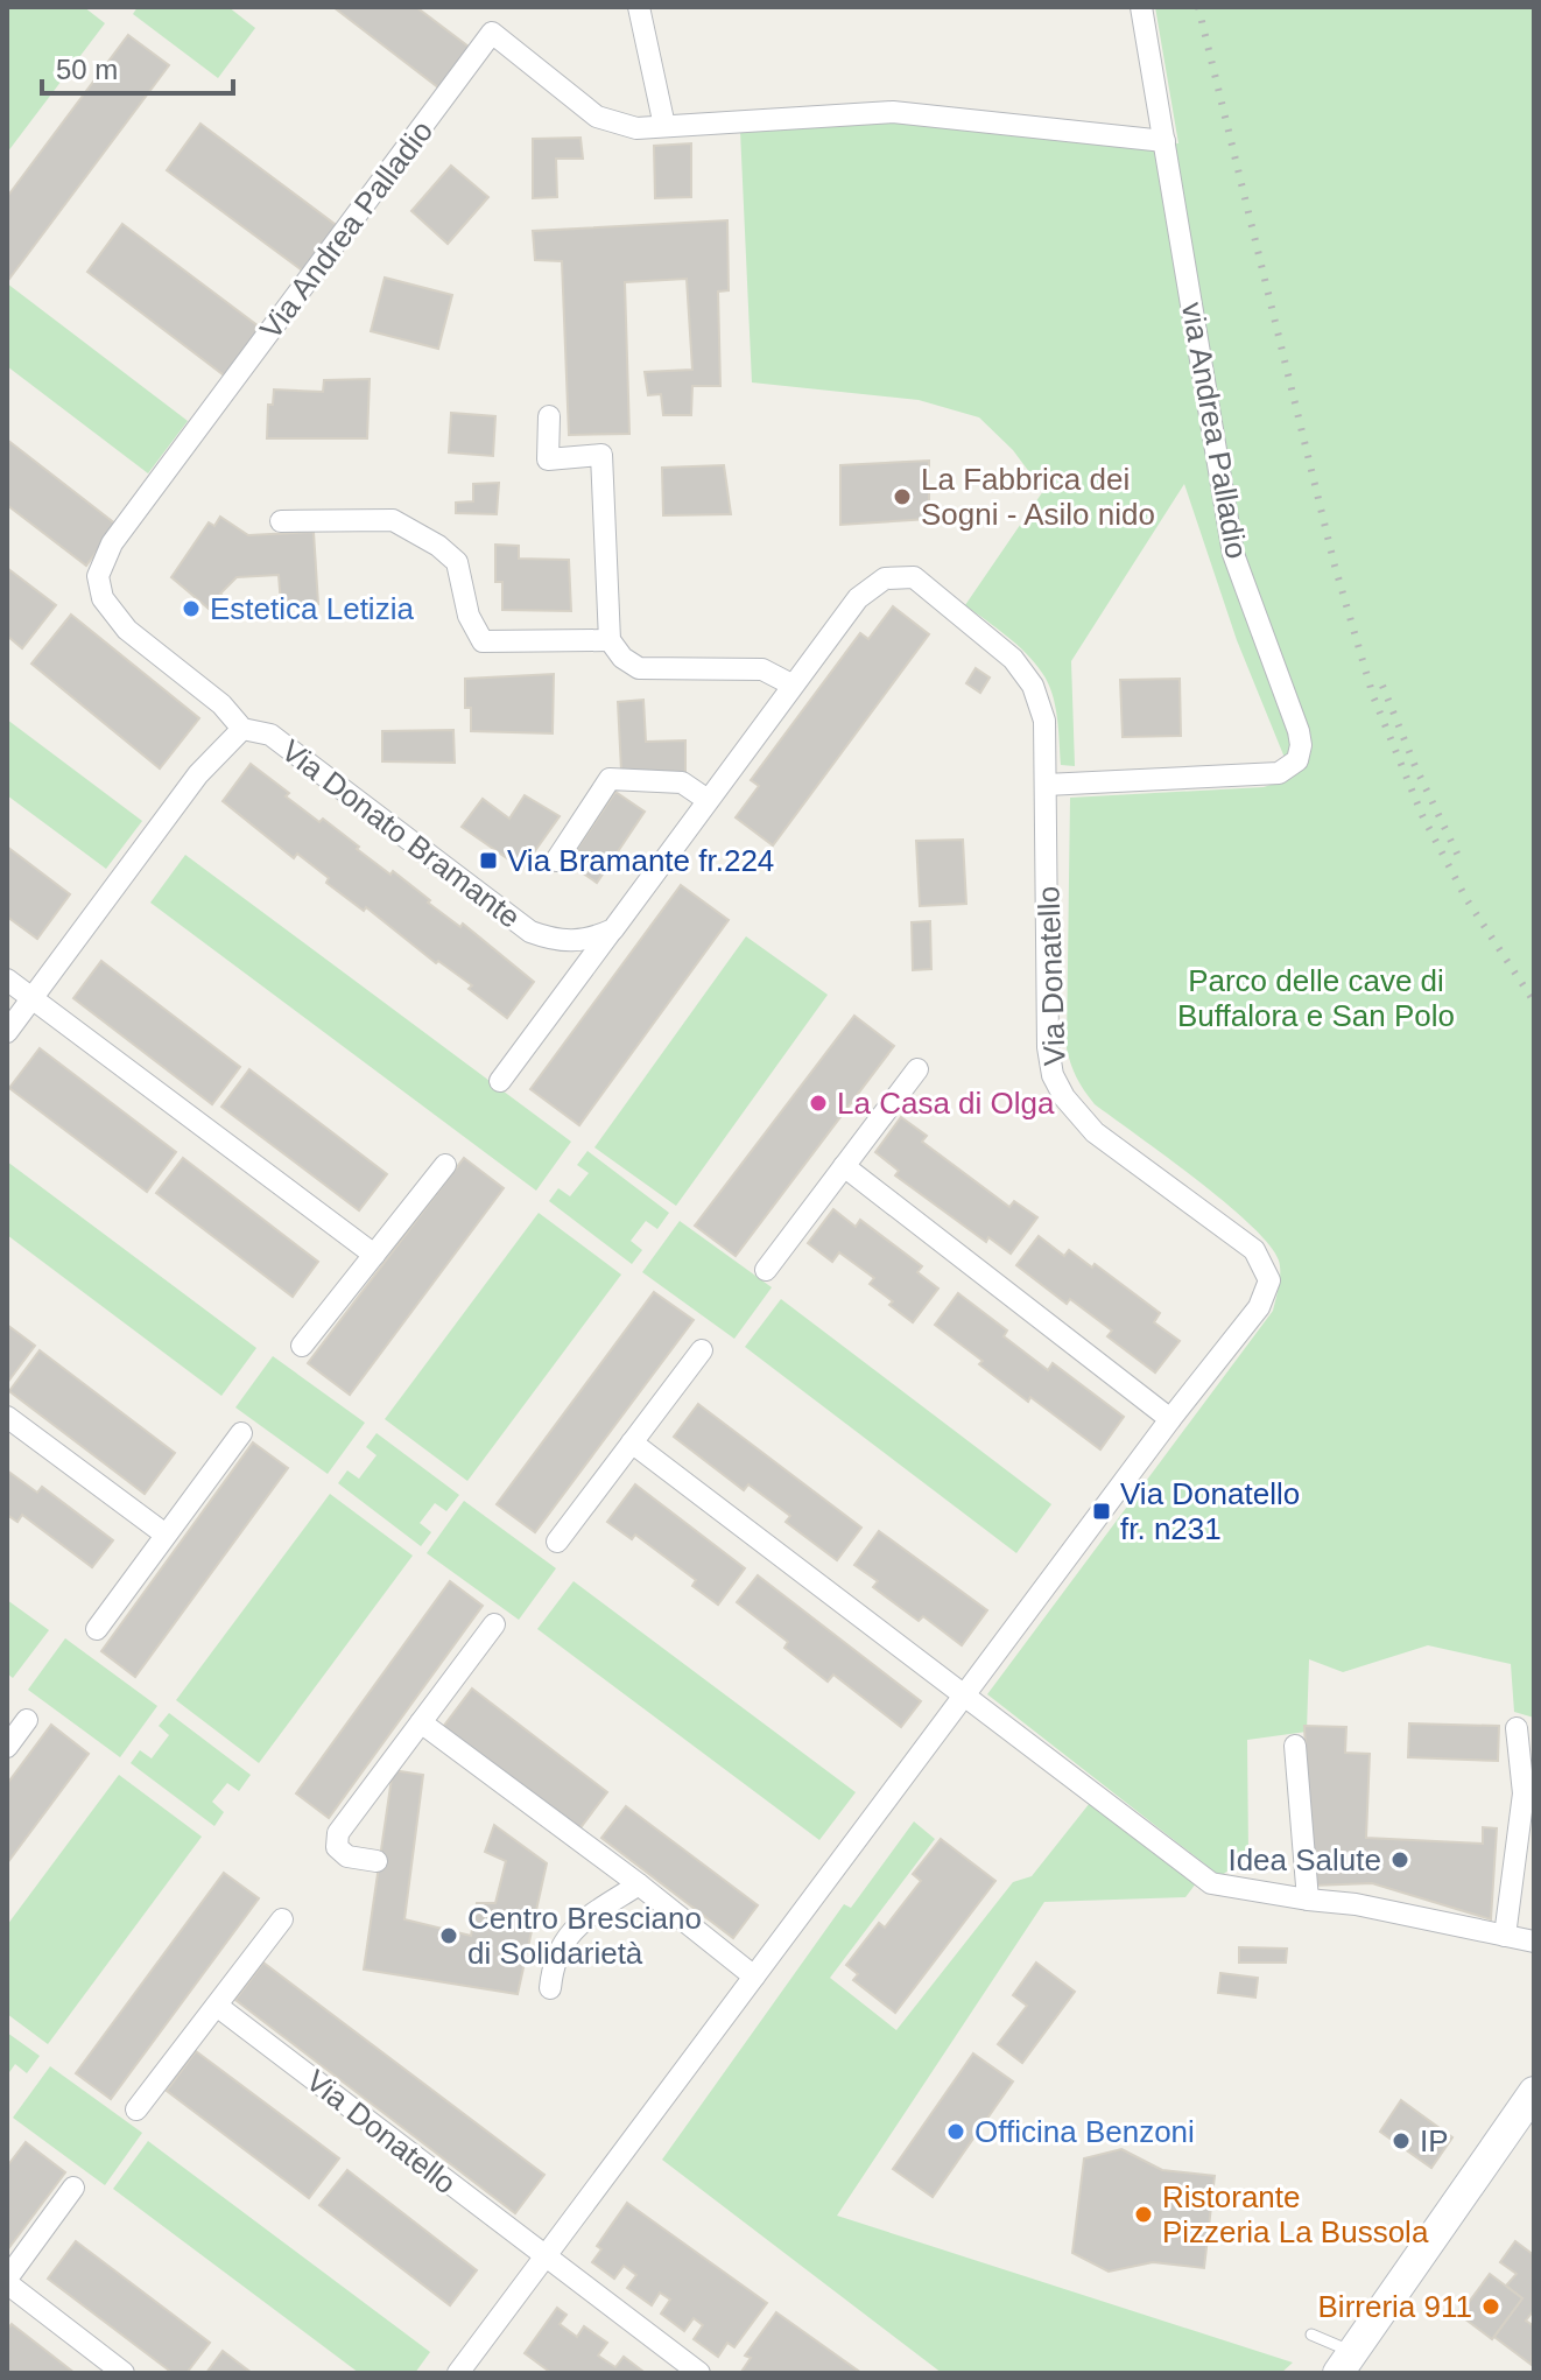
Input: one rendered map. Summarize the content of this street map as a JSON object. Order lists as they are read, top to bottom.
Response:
{
  "streets": {
    "street": [
      "Via Andrea Palladio",
      "via Andrea Palladio",
      "Via Donato Bramante",
      "Via Donatello"
    ]
  },
  "crossings": [
    ["Via Andrea Palladio", "via Andrea Palladio"],
    ["Via Andrea Palladio", "Via Donato Bramante"],
    ["via Andrea Palladio", "Via Donatello"]
  ],
  "parks": ["Parco delle cave di Buffalora e San Polo"],
  "places": {
    "other": [
      "La Fabbrica dei Sogni - Asilo nido",
      "Estetica Letizia",
      "La Casa di Olga",
      "Idea Salute",
      "Centro Bresciano di Solidarietà",
      "Officina Benzoni",
      "IP",
      "Ristorante Pizzeria La Bussola",
      "Birreria 911"
    ],
    "transit": ["Via Bramante fr.224", "Via Donatello fr. n231"]
  },
  "scale_bar": "50 m"
}
